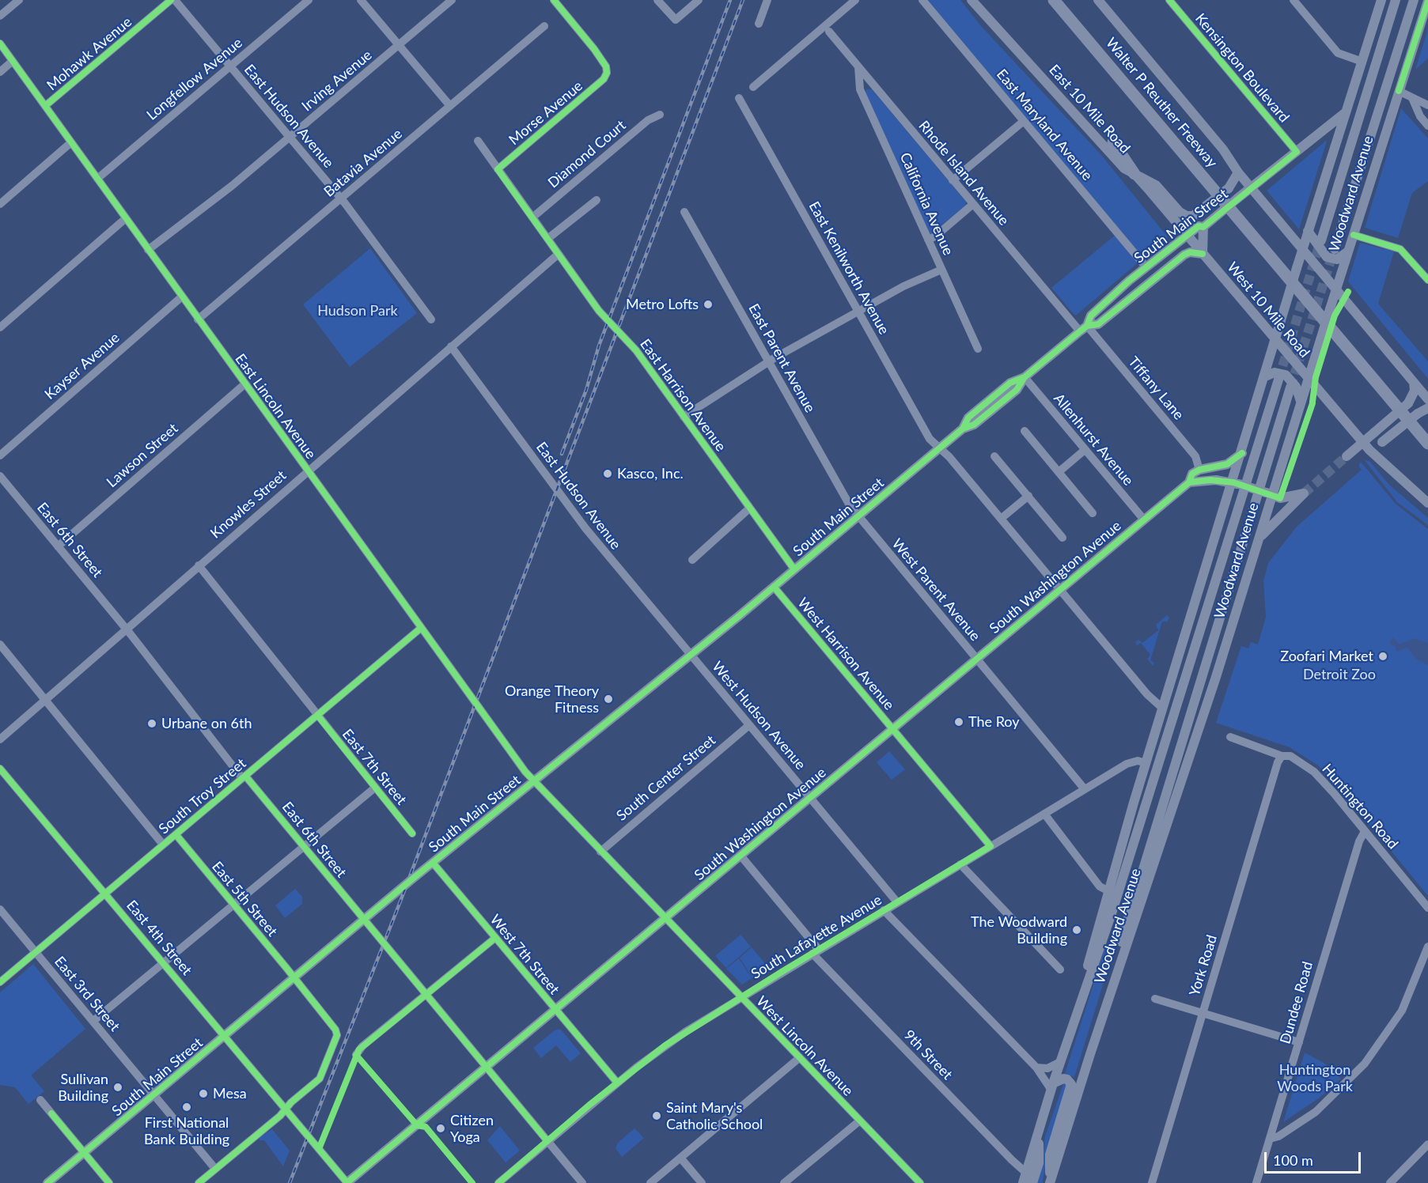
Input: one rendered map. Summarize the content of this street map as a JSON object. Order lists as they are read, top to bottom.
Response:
{
  "streets": {
    "highway": ["Walter P Reuther Freeway"],
    "main road": [
      "East 10 Mile Road",
      "Woodward Avenue",
      "South Main Street",
      "West 10 Mile Road",
      "South Washington Avenue"
    ],
    "street": [
      "Mohawk Avenue",
      "Kensington Boulevard",
      "Longfellow Avenue",
      "Irving Avenue",
      "Morse Avenue",
      "East Hudson Avenue",
      "East Maryland Avenue",
      "Diamond Court",
      "Batavia Avenue",
      "Rhode Island Avenue",
      "California Avenue",
      "East Kenilworth Avenue",
      "East Parent Avenue",
      "Kayser Avenue",
      "Tiffany Lane",
      "East Harrison Avenue",
      "East Lincoln Avenue",
      "Allenhurst Avenue",
      "Lawson Street",
      "Knowles Street",
      "East 6th Street",
      "West Parent Avenue",
      "West Harrison Avenue",
      "West Hudson Avenue",
      "East 7th Street",
      "South Center Street",
      "South Troy Street",
      "Huntington Road",
      "East 5th Street",
      "South Lafayette Avenue",
      "East 4th Street",
      "West 7th Street",
      "York Road",
      "East 3rd Street",
      "Dundee Road",
      "West Lincoln Avenue",
      "9th Street"
    ]
  },
  "crossings": [
    ["Mohawk Avenue", "East Lincoln Avenue"],
    ["Kensington Boulevard", "South Main Street"],
    ["Longfellow Avenue", "East Hudson Avenue"],
    ["Longfellow Avenue", "East Lincoln Avenue"],
    ["Irving Avenue", "East Hudson Avenue"],
    ["Irving Avenue", "East Lincoln Avenue"],
    ["East 10 Mile Road", "South Main Street"],
    ["East 10 Mile Road", "West 10 Mile Road"],
    ["Morse Avenue", "East Harrison Avenue"],
    ["East Hudson Avenue", "Batavia Avenue"],
    ["East Hudson Avenue", "South Main Street"],
    ["East Hudson Avenue", "Knowles Street"],
    ["East Hudson Avenue", "West Hudson Avenue"],
    ["East Maryland Avenue", "South Main Street"],
    ["Diamond Court", "East Harrison Avenue"],
    ["Batavia Avenue", "East Lincoln Avenue"],
    ["Rhode Island Avenue", "California Avenue"],
    ["Rhode Island Avenue", "South Main Street"],
    ["Rhode Island Avenue", "Tiffany Lane"],
    ["Woodward Avenue", "South Main Street"],
    ["Woodward Avenue", "East Kenilworth Avenue"],
    ["Woodward Avenue", "West 10 Mile Road"],
    ["Woodward Avenue", "South Lafayette Avenue"],
    ["South Main Street", "East Kenilworth Avenue"],
    ["South Main Street", "West 10 Mile Road"],
    ["South Main Street", "East Parent Avenue"],
    ["South Main Street", "Tiffany Lane"],
    ["South Main Street", "East Harrison Avenue"],
    ["South Main Street", "East Lincoln Avenue"],
    ["South Main Street", "Allenhurst Avenue"],
    ["South Main Street", "East 6th Street"],
    ["South Main Street", "West Parent Avenue"],
    ["South Main Street", "West Harrison Avenue"],
    ["South Main Street", "West Hudson Avenue"],
    ["South Main Street", "East 5th Street"],
    ["South Main Street", "East 4th Street"],
    ["South Main Street", "West 7th Street"],
    ["South Main Street", "East 3rd Street"],
    ["South Main Street", "West Lincoln Avenue"],
    ["East Kenilworth Avenue", "South Washington Avenue"],
    ["East Parent Avenue", "West Parent Avenue"],
    ["Kayser Avenue", "East Lincoln Avenue"],
    ["Tiffany Lane", "South Washington Avenue"],
    ["East Harrison Avenue", "Knowles Street"],
    ["East Lincoln Avenue", "Lawson Street"],
    ["East Lincoln Avenue", "Knowles Street"],
    ["East Lincoln Avenue", "South Troy Street"],
    ["East Lincoln Avenue", "West Lincoln Avenue"],
    ["Allenhurst Avenue", "South Washington Avenue"],
    ["Lawson Street", "East 6th Street"],
    ["Knowles Street", "East 6th Street"],
    ["Knowles Street", "East 7th Street"],
    ["East 6th Street", "South Washington Avenue"],
    ["East 6th Street", "South Troy Street"],
    ["East 6th Street", "South Lafayette Avenue"],
    ["South Washington Avenue", "West Parent Avenue"],
    ["South Washington Avenue", "West Harrison Avenue"],
    ["South Washington Avenue", "West Hudson Avenue"],
    ["South Washington Avenue", "East 4th Street"],
    ["South Washington Avenue", "West 7th Street"],
    ["South Washington Avenue", "West Lincoln Avenue"],
    ["South Washington Avenue", "9th Street"],
    ["West Parent Avenue", "South Lafayette Avenue"],
    ["West Harrison Avenue", "South Lafayette Avenue"],
    ["West Hudson Avenue", "South Center Street"],
    ["West Hudson Avenue", "South Lafayette Avenue"],
    ["East 7th Street", "South Troy Street"],
    ["South Center Street", "West Lincoln Avenue"],
    ["South Troy Street", "East 5th Street"],
    ["South Troy Street", "East 4th Street"],
    ["South Troy Street", "East 3rd Street"],
    ["Huntington Road", "York Road"],
    ["Huntington Road", "Dundee Road"],
    ["East 5th Street", "East 4th Street"],
    ["South Lafayette Avenue", "West 7th Street"],
    ["South Lafayette Avenue", "West Lincoln Avenue"],
    ["South Lafayette Avenue", "9th Street"]
  ],
  "parks": ["Hudson Park", "Detroit Zoo", "Huntington Woods Park"],
  "places": [
    "Metro Lofts",
    "Kasco, Inc.",
    "Zoofari Market",
    "Orange Theory Fitness",
    "The Roy",
    "Urbane on 6th",
    "The Woodward Building",
    "Sullivan Building",
    "Mesa",
    "First National Bank Building",
    "Saint Mary's Catholic School",
    "Citizen Yoga"
  ],
  "scale_bar": "100 m"
}
